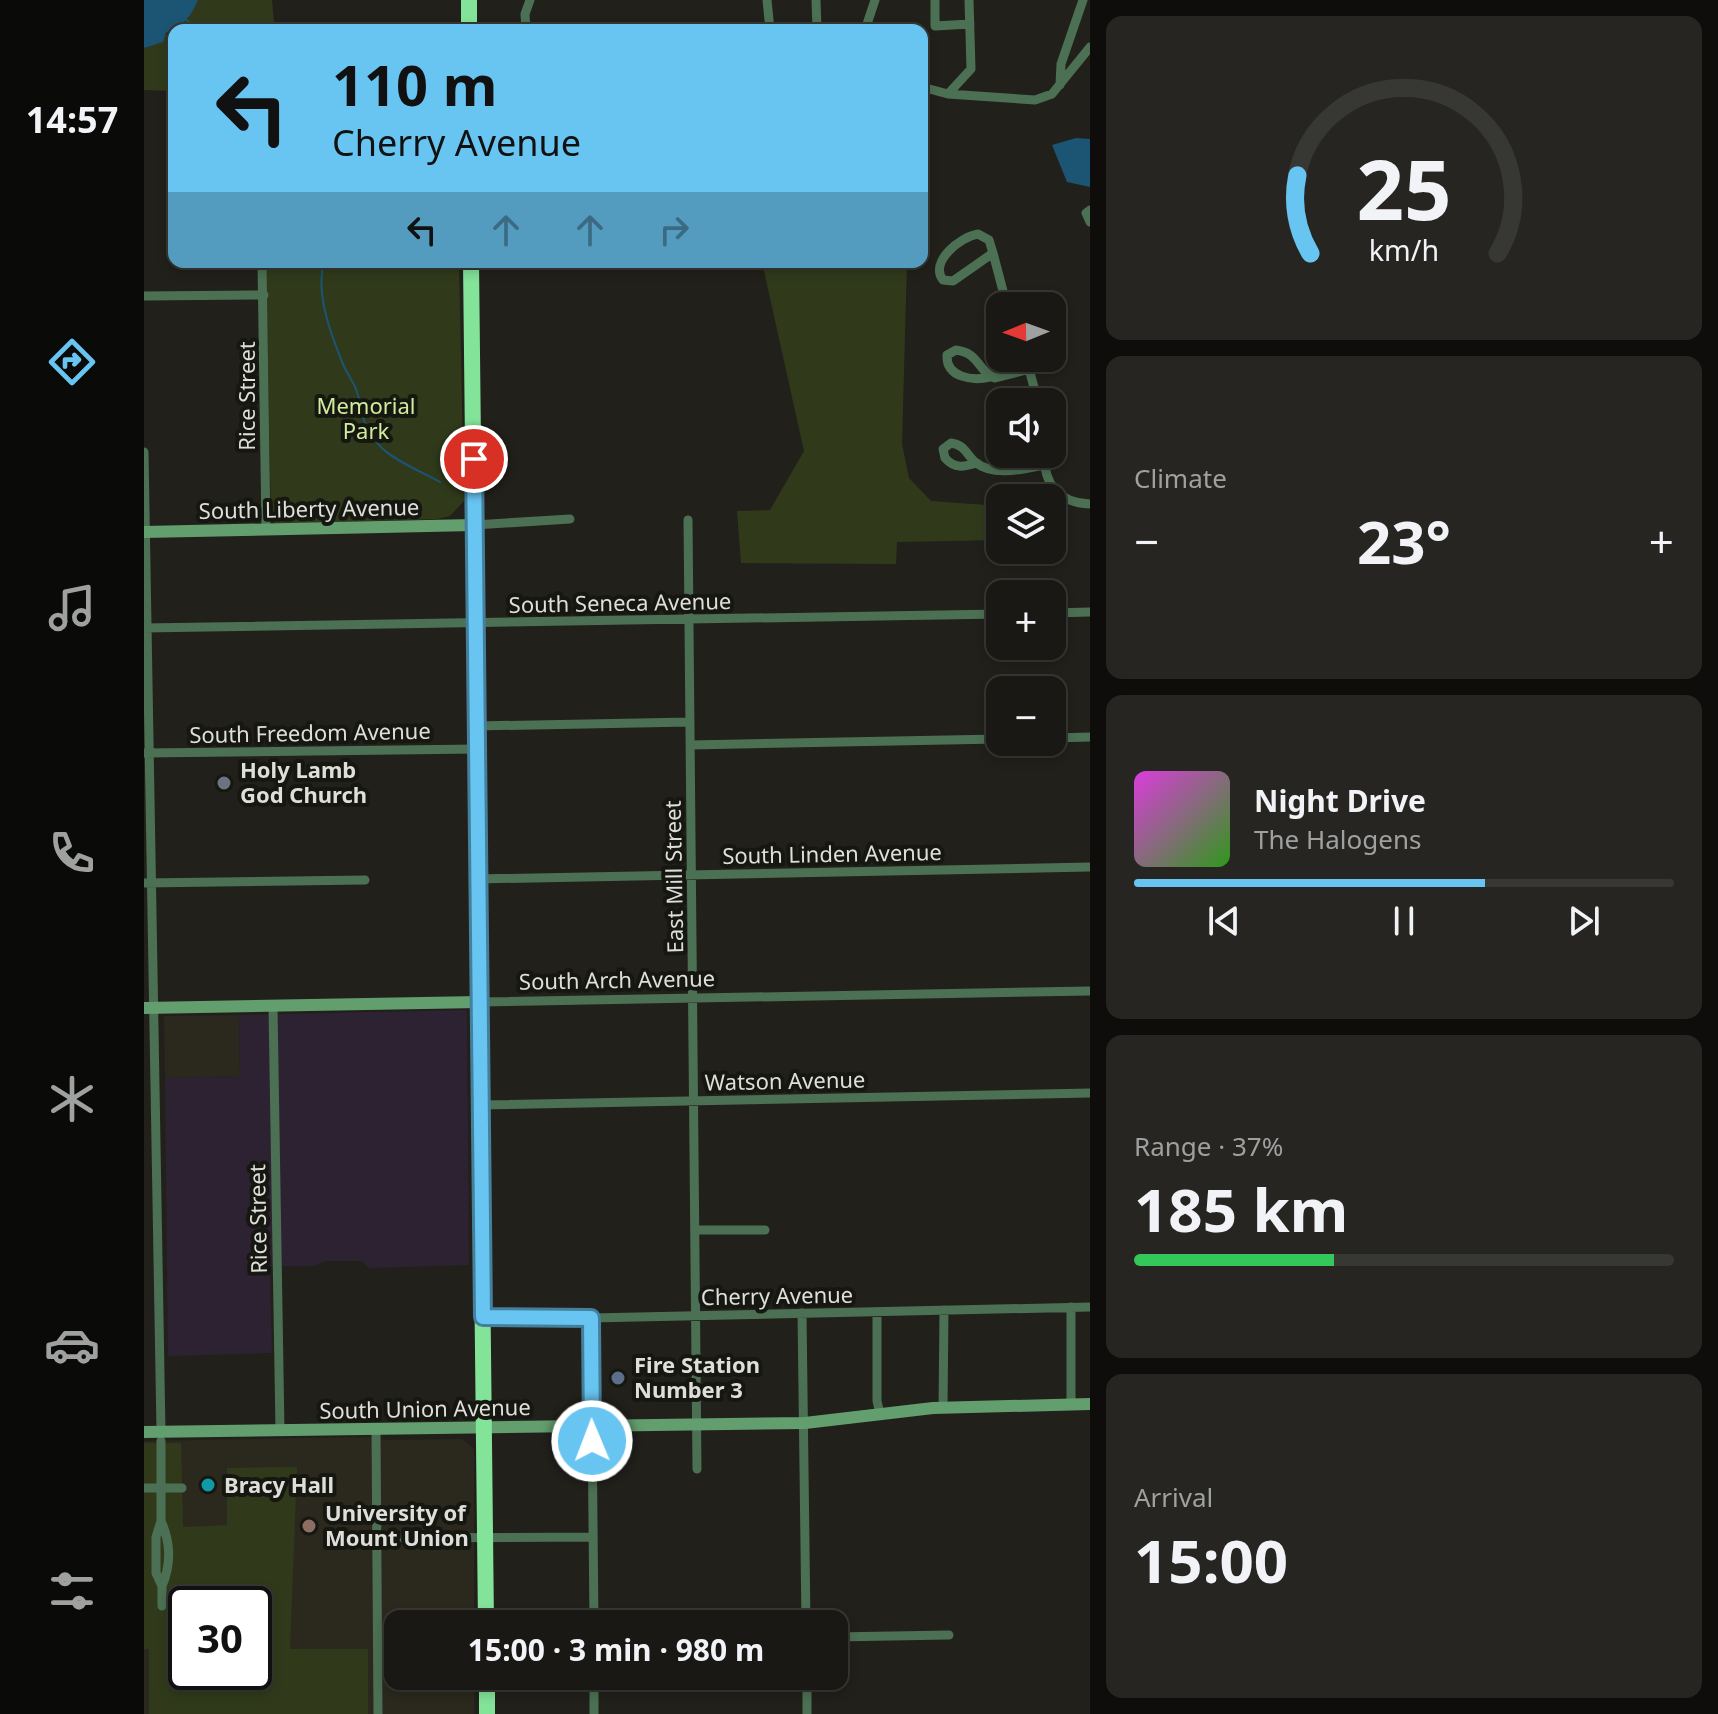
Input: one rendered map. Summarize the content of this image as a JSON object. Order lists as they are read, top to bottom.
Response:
{
  "streets": {
    "main road": ["South Liberty Avenue", "South Arch Avenue", "South Union Avenue"],
    "street": [
      "Rice Street",
      "South Seneca Avenue",
      "South Freedom Avenue",
      "South Linden Avenue",
      "East Mill Street",
      "Watson Avenue",
      "Cherry Avenue"
    ]
  },
  "crossings": [
    ["Rice Street", "South Liberty Avenue"],
    ["Rice Street", "South Arch Avenue"],
    ["Rice Street", "South Union Avenue"],
    ["South Seneca Avenue", "East Mill Street"],
    ["South Linden Avenue", "East Mill Street"],
    ["East Mill Street", "South Arch Avenue"],
    ["East Mill Street", "Watson Avenue"],
    ["East Mill Street", "Cherry Avenue"],
    ["East Mill Street", "South Union Avenue"]
  ],
  "parks": ["Memorial Park"],
  "places": [
    "Holy Lamb God Church",
    "Fire Station Number 3",
    "Bracy Hall",
    "University of Mount Union"
  ],
  "north": "left",
  "page": {
    "tabs": "14:57",
    "turn": ["110 m", "Cherry Avenue"],
    "map_buttons": ["+", "−"],
    "tile": [
      "Climate",
      ["Range · 37%", "185 km"],
      ["Arrival", "15:00"]
    ],
    "heat": ["−", "23°", "+"],
    "song": ["Night Drive", "The Halogens"],
    "limit": "30",
    "trip": "15:00 · 3 min · 980 m",
    "gauge": ["25", "km/h"]
  }
}
